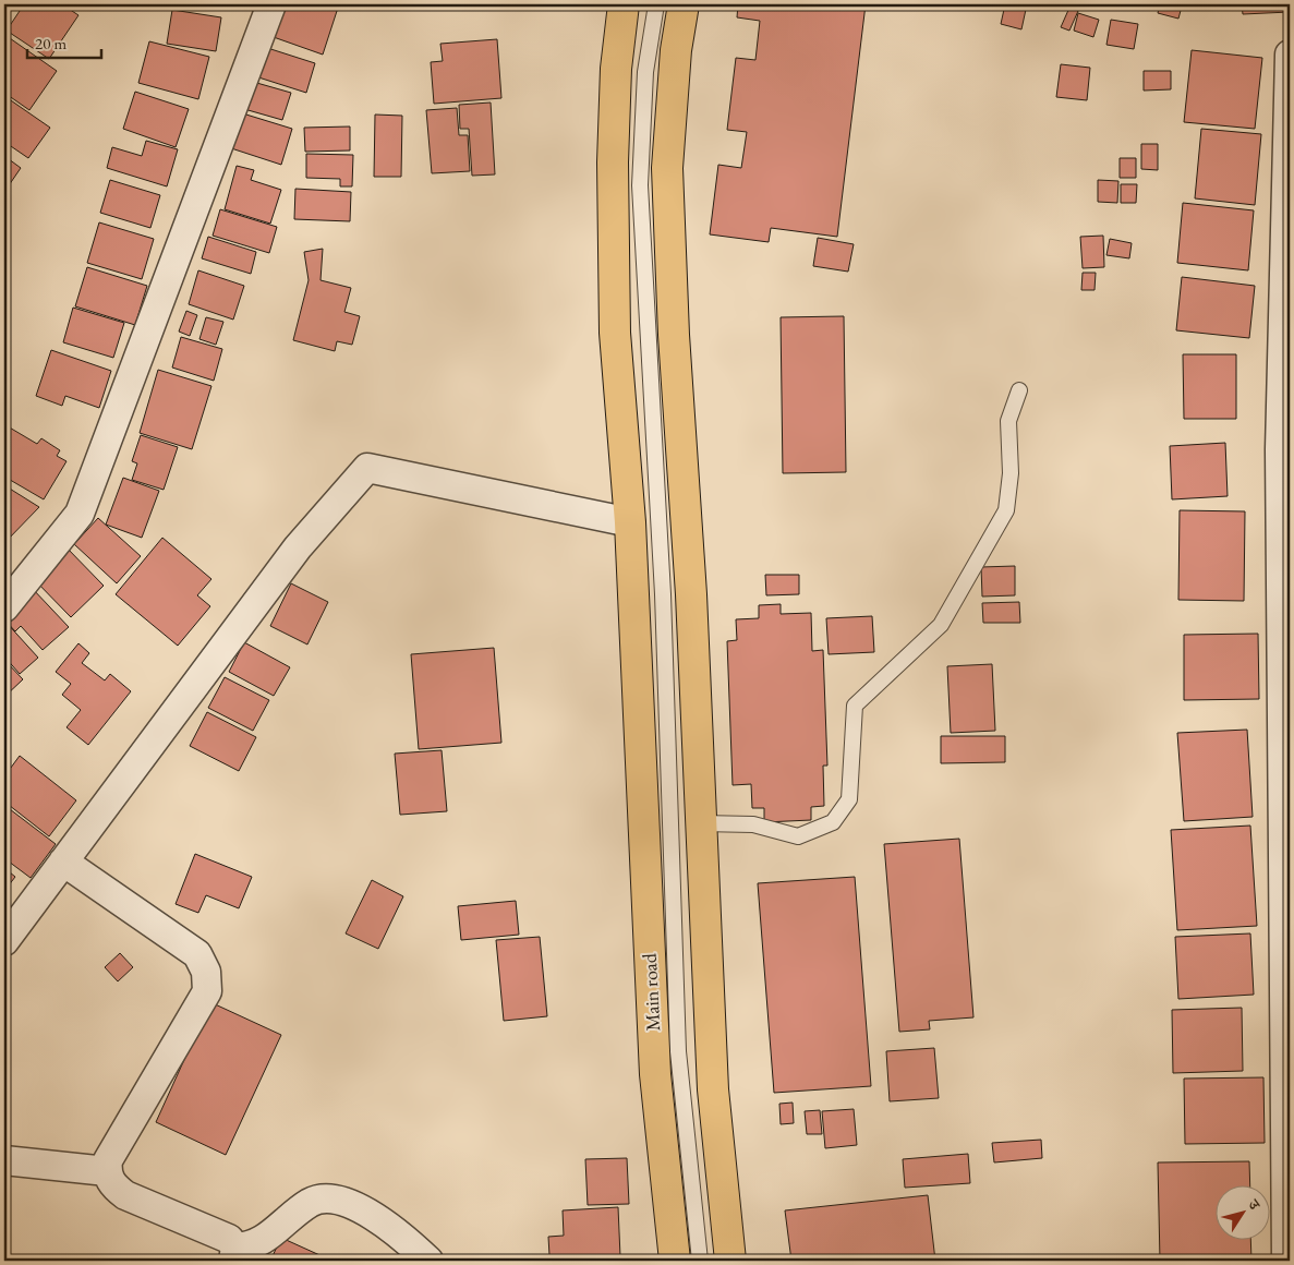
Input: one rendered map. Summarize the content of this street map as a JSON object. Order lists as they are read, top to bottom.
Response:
{
  "streets": {
    "main road": ["Main road"]
  },
  "scale_bar": "20 m",
  "north": "top right"
}
